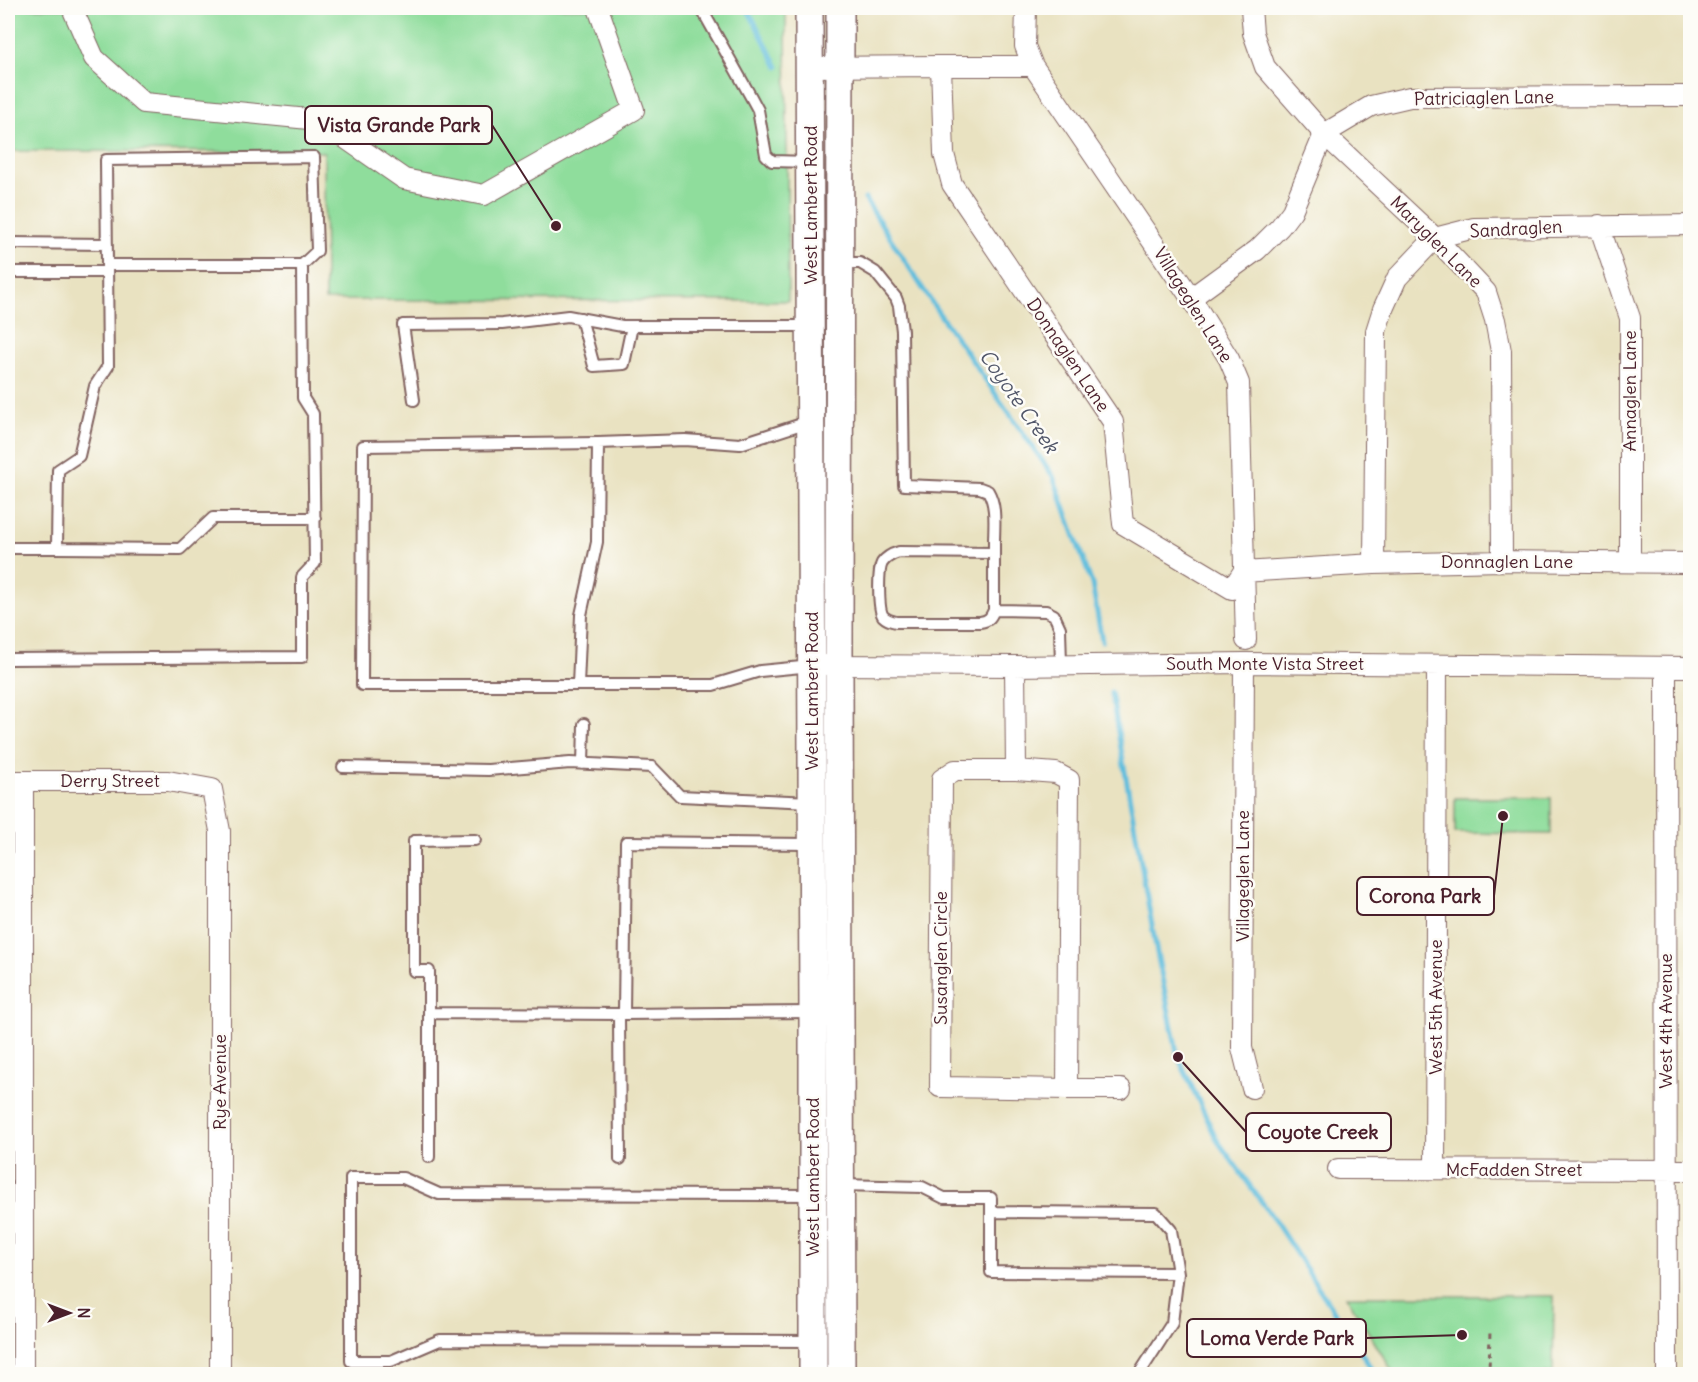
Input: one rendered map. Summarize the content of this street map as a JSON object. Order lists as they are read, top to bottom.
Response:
{
  "streets": {
    "main road": ["West Lambert Road"],
    "street": [
      "Patriciaglen Lane",
      "Sandraglen",
      "Maryglen Lane",
      "Villageglen Lane",
      "Donnaglen Lane",
      "Annaglen Lane",
      "South Monte Vista Street",
      "Derry Street",
      "Susanglen Circle",
      "West 5th Avenue",
      "West 4th Avenue",
      "Rye Avenue",
      "McFadden Street"
    ]
  },
  "crossings": [
    ["Patriciaglen Lane", "Maryglen Lane"],
    ["West Lambert Road", "South Monte Vista Street"],
    ["Sandraglen", "Maryglen Lane"],
    ["Sandraglen", "Annaglen Lane"],
    ["Maryglen Lane", "Donnaglen Lane"],
    ["Villageglen Lane", "Donnaglen Lane"],
    ["Villageglen Lane", "South Monte Vista Street"],
    ["Donnaglen Lane", "Annaglen Lane"],
    ["South Monte Vista Street", "West 5th Avenue"],
    ["South Monte Vista Street", "West 4th Avenue"],
    ["Derry Street", "Rye Avenue"],
    ["West 5th Avenue", "McFadden Street"],
    ["West 4th Avenue", "McFadden Street"]
  ],
  "water": ["Coyote Creek"],
  "places": [
    "Vista Grande Park",
    "Corona Park",
    "Coyote Creek",
    "Loma Verde Park"
  ],
  "north": "right"
}
